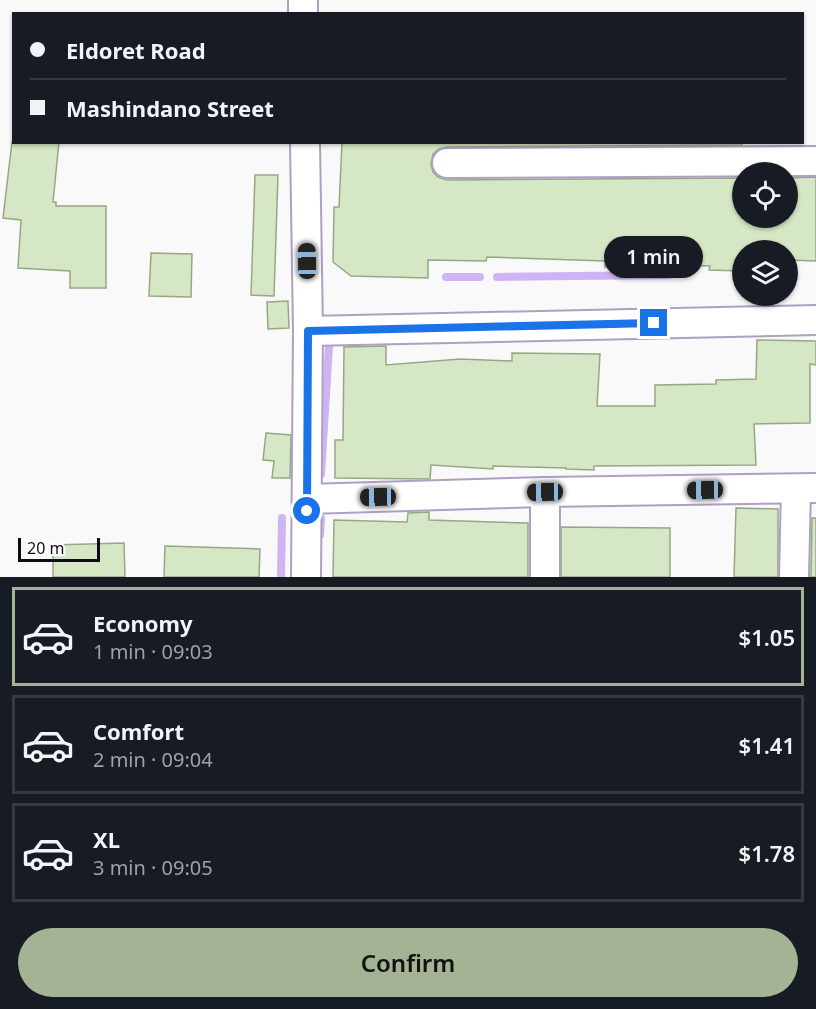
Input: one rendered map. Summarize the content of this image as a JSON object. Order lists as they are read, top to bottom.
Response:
{
  "scale_bar": "20 m",
  "page": {
    "banner": ["Eldoret Road", "Mashindano Street"],
    "bubble": "1 min",
    "scale": "20 m",
    "list": [
      {
        "name": "Economy",
        "note": "1 min · 09:03",
        "value": "$1.05"
      },
      {
        "name": "Comfort",
        "note": "2 min · 09:04",
        "value": "$1.41"
      },
      {
        "name": "XL",
        "note": "3 min · 09:05",
        "value": "$1.78"
      }
    ],
    "buttons": "Confirm"
  }
}
